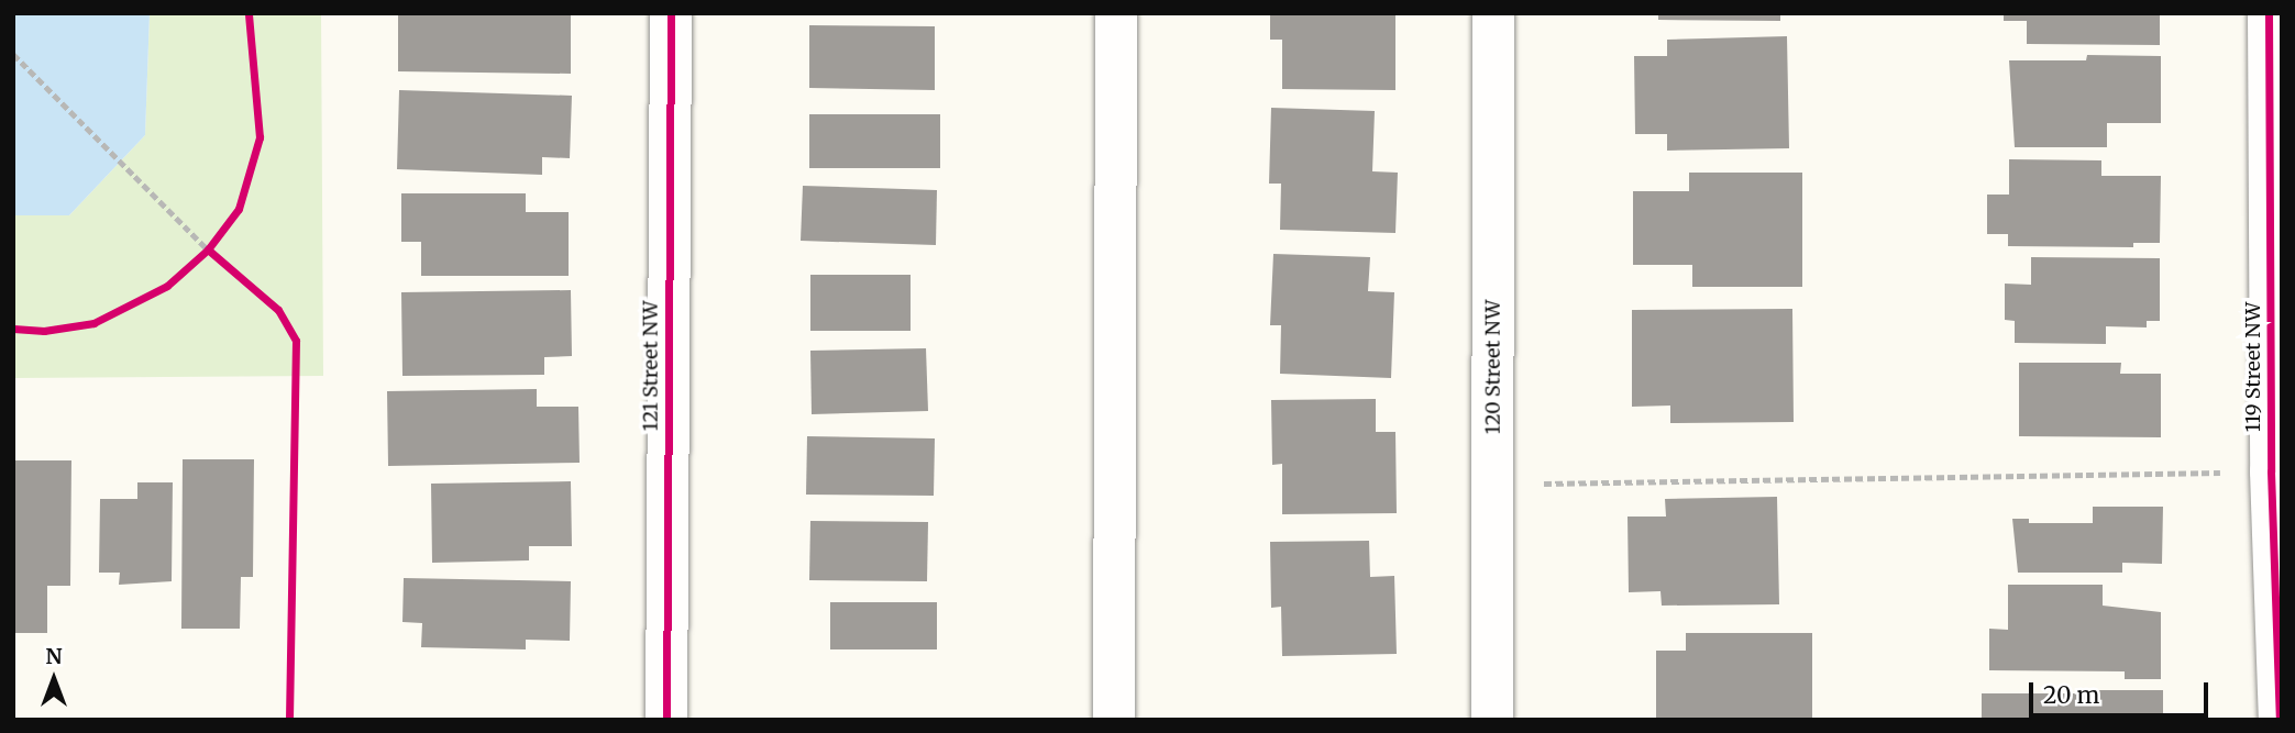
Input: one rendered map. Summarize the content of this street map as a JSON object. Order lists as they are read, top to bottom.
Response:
{
  "streets": {
    "street": ["121 Street NW", "120 Street NW", "119 Street NW"]
  },
  "scale_bar": "20 m",
  "north": "top"
}
